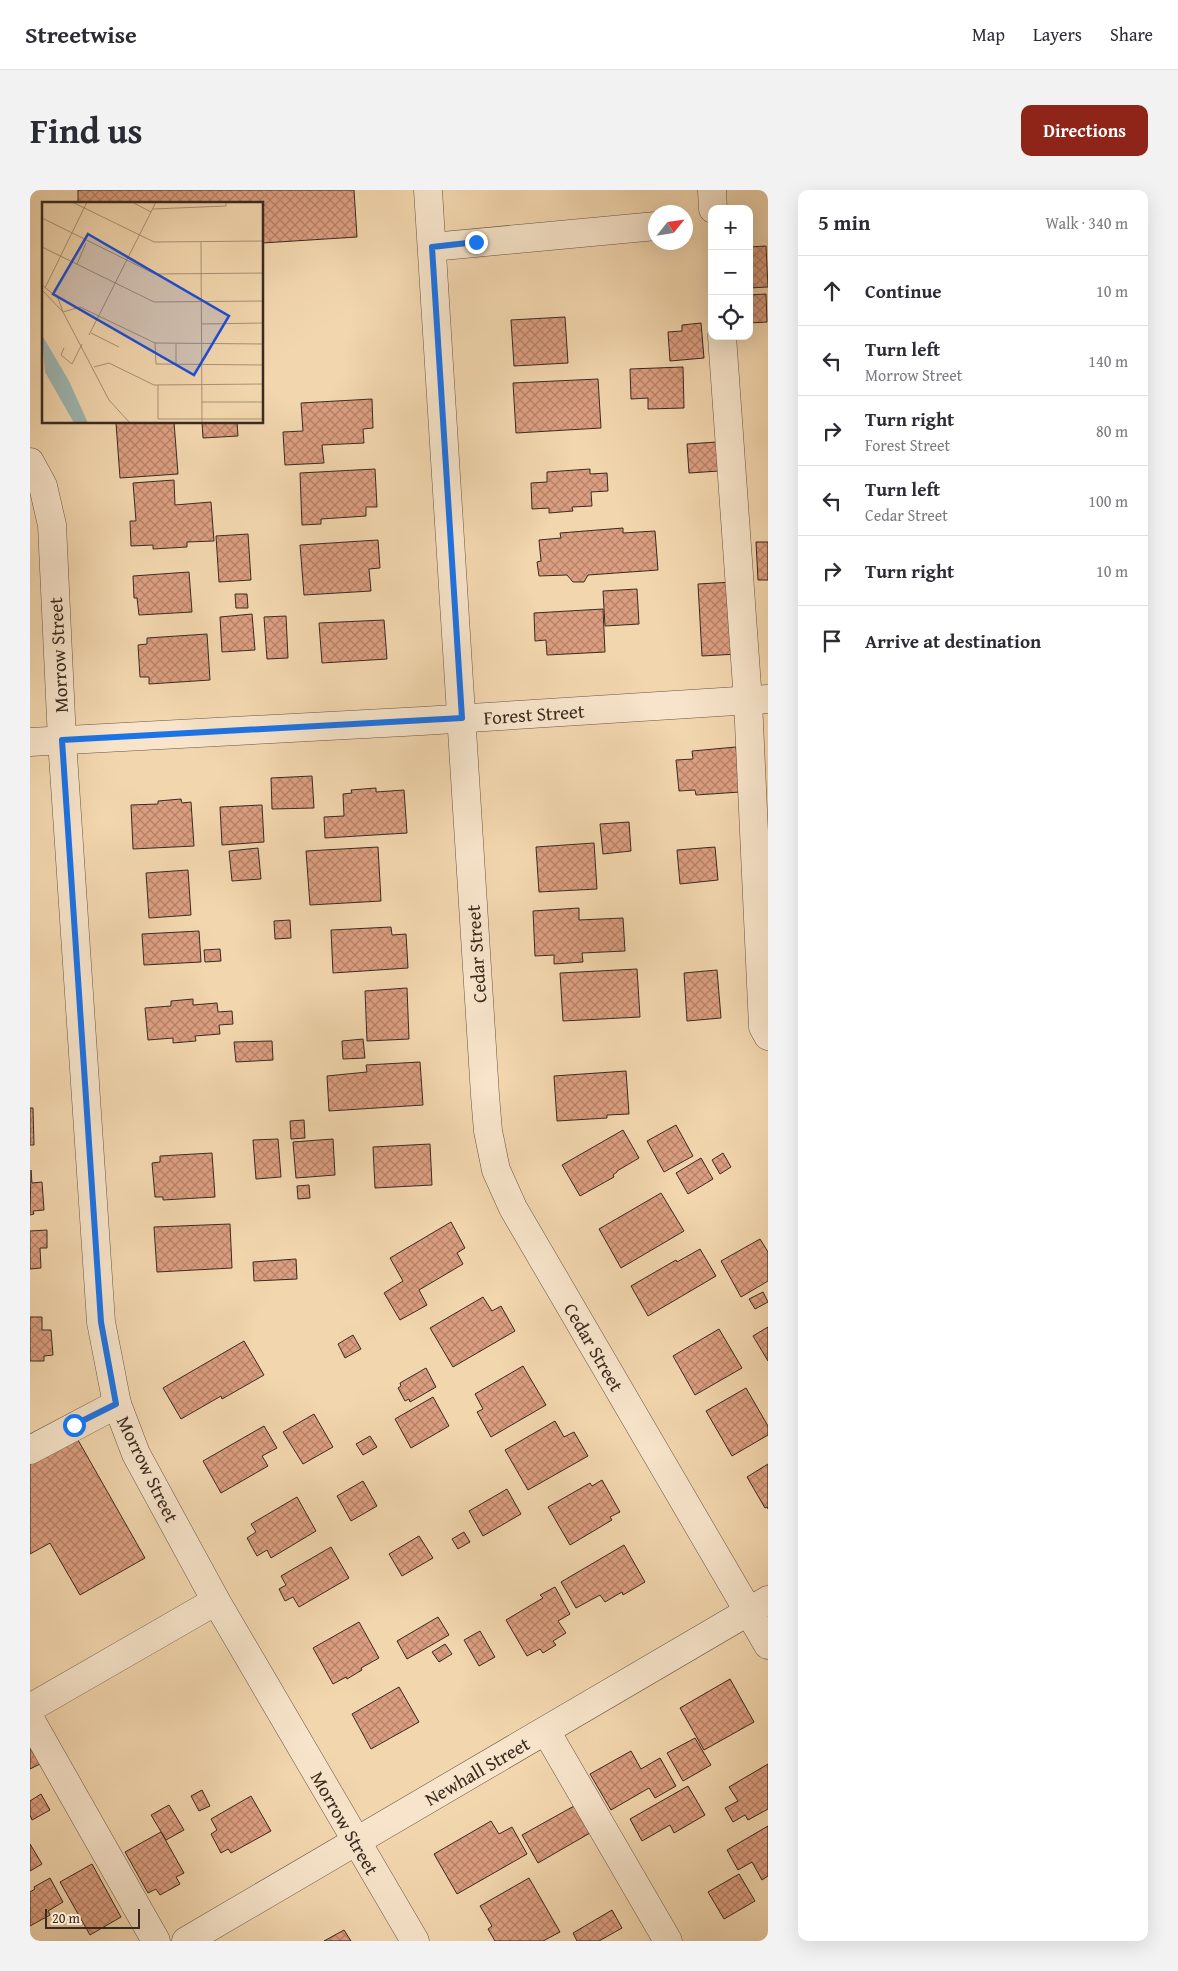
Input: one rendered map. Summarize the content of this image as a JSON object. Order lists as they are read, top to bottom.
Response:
{
  "streets": {
    "street": [
      "Morrow Street",
      "Forest Street",
      "Cedar Street",
      "Newhall Street"
    ]
  },
  "crossings": [
    ["Morrow Street", "Forest Street"],
    ["Morrow Street", "Newhall Street"],
    ["Forest Street", "Cedar Street"],
    ["Cedar Street", "Newhall Street"]
  ],
  "scale_bar": "20 m",
  "north": "top right",
  "page": {
    "header": "Streetwise",
    "nav": ["Map", "Layers", "Share"],
    "title": "Find us",
    "buttons": "Directions",
    "heading": ["5 min", "Walk · 340 m"],
    "map_buttons": ["+", "−"],
    "list": [
      ["Continue", "10 m"],
      ["Turn left", "Morrow Street", "140 m"],
      ["Turn right", "Forest Street", "80 m"],
      ["Turn left", "Cedar Street", "100 m"],
      ["Turn right", "10 m"],
      "Arrive at destination"
    ],
    "scale": "20 m"
  }
}
